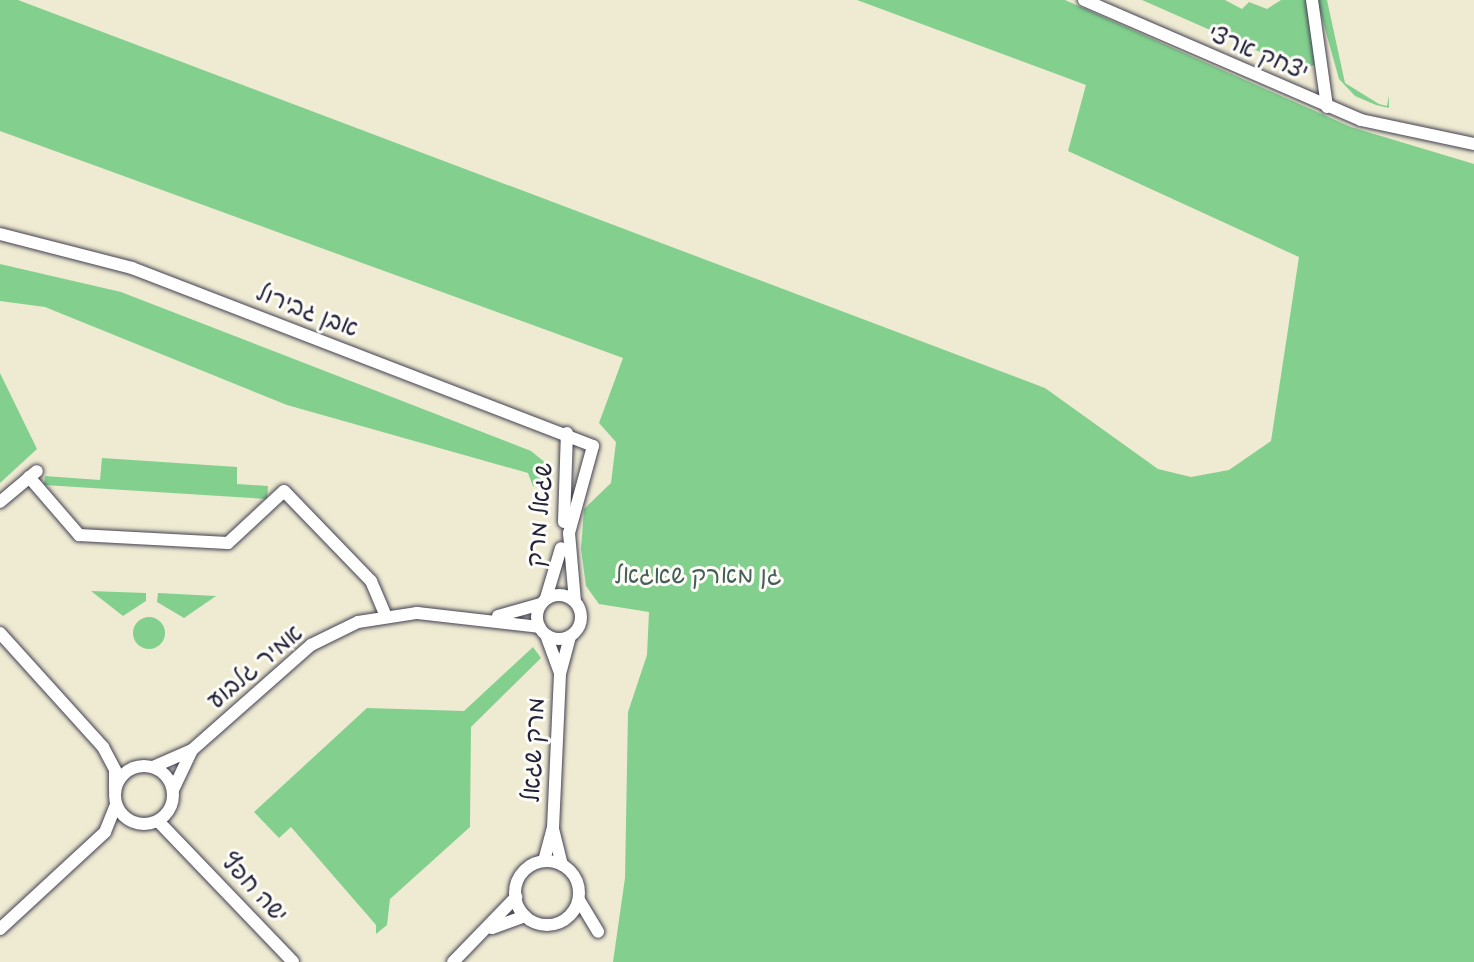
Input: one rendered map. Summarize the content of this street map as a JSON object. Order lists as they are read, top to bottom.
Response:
{
  "streets": {
    "street": [
      "יצחק ארצי",
      "אבן גבירול",
      "שגאל מרק",
      "אמיר גלבוע",
      "מרק שגאל",
      "ישה חפץ"
    ]
  },
  "crossings": [
    ["אבן גבירול", "שגאל מרק"],
    ["שגאל מרק", "אמיר גלבוע"],
    ["שגאל מרק", "מרק שגאל"],
    ["אמיר גלבוע", "מרק שגאל"],
    ["אמיר גלבוע", "ישה חפץ"]
  ],
  "parks": ["גן מארק שאגאל"]
}
